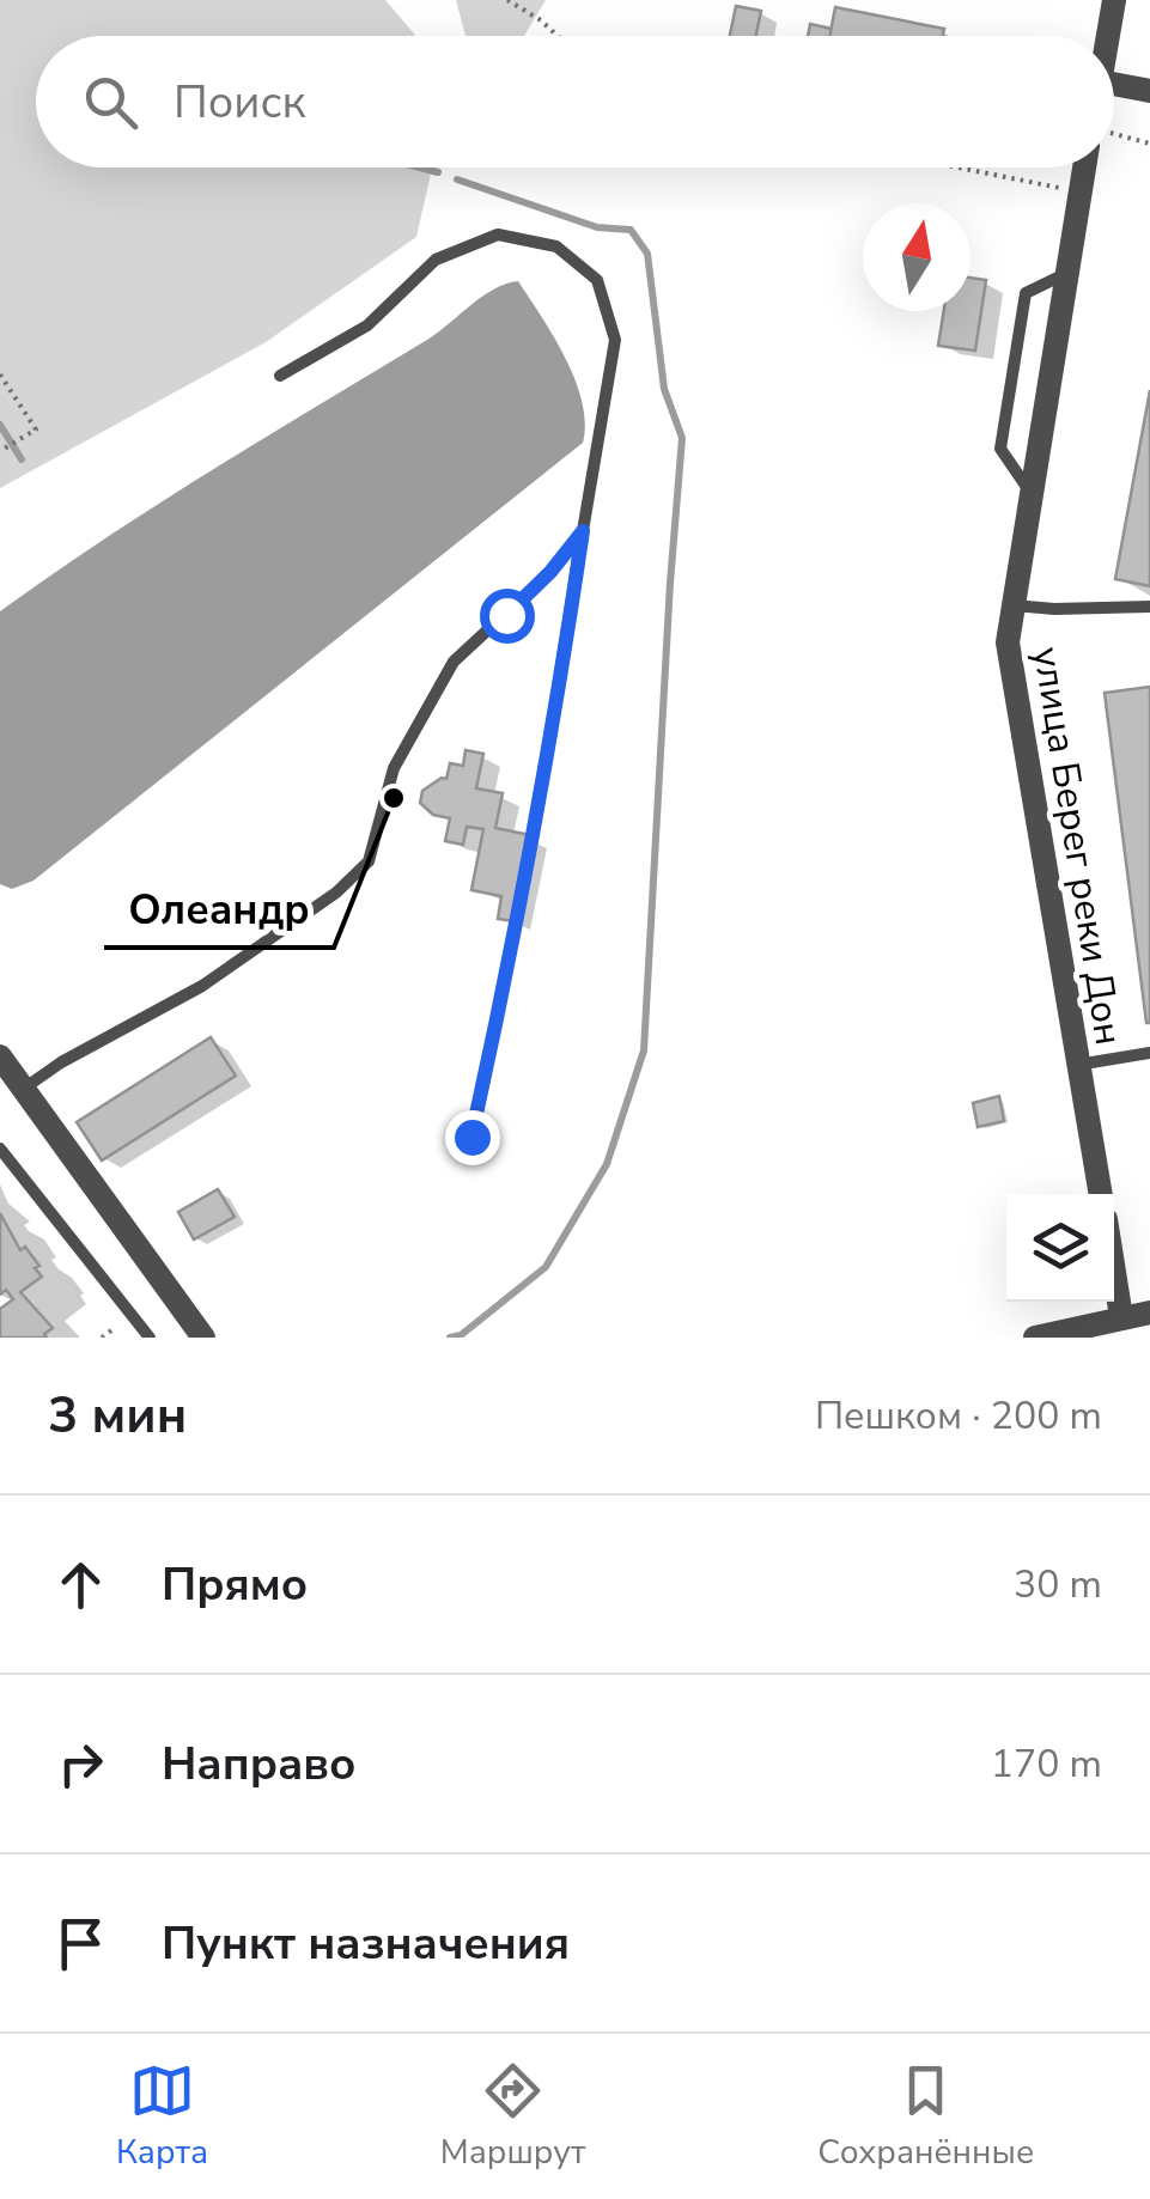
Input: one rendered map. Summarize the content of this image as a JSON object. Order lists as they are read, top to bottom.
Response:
{
  "streets": {
    "street": ["улица Берег реки Дон"]
  },
  "places": ["Олеандр"],
  "north": "top",
  "page": {
    "search": "Поиск",
    "heading": ["3 мин", "Пешком · 200 m"],
    "list": [
      ["Прямо", "30 m"],
      ["Направо", "170 m"],
      "Пункт назначения"
    ],
    "nav": ["Карта", "Маршрут", "Сохранённые"]
  }
}
